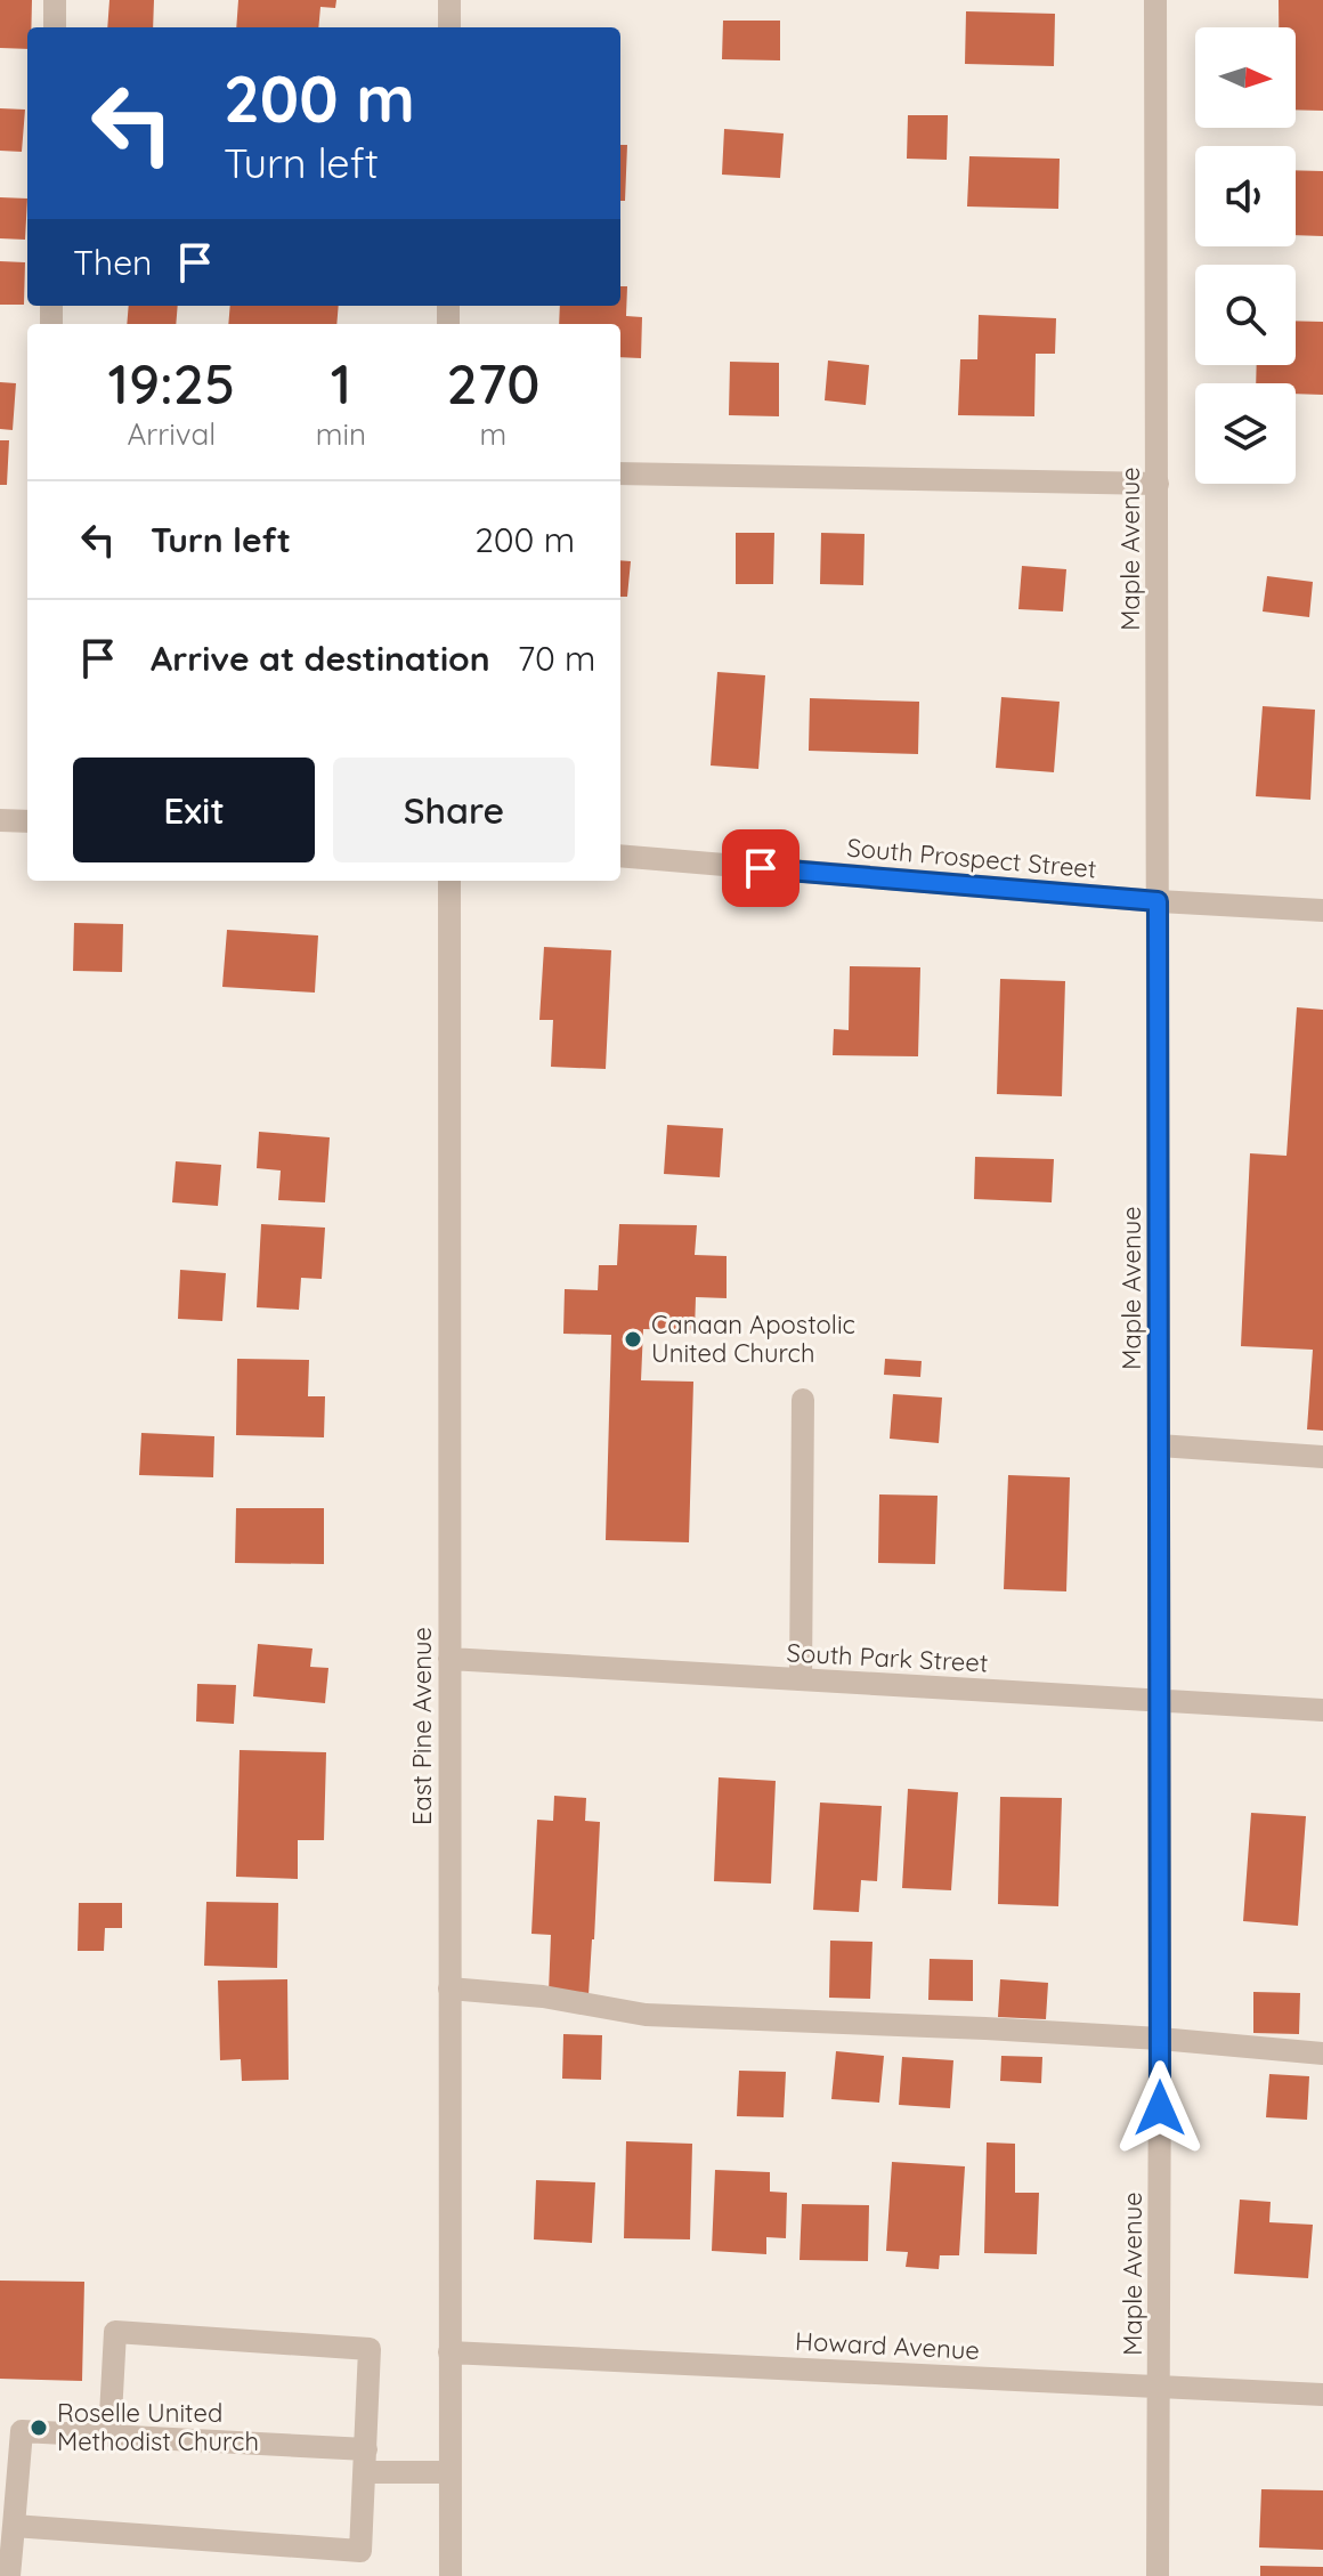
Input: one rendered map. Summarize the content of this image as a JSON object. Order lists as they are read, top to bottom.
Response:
{
  "streets": {
    "street": [
      "Maple Avenue",
      "South Prospect Street",
      "South Park Street",
      "East Pine Avenue",
      "Howard Avenue"
    ]
  },
  "crossings": [
    ["Maple Avenue", "South Prospect Street"],
    ["Maple Avenue", "South Park Street"],
    ["Maple Avenue", "Howard Avenue"],
    ["South Park Street", "East Pine Avenue"],
    ["East Pine Avenue", "Howard Avenue"]
  ],
  "places": ["Canaan Apostolic United Church", "Roselle United Methodist Church"],
  "north": "right",
  "page": {
    "turn": ["200 m", "Turn left"],
    "then": "Then",
    "eta": [
      "19:25",
      "Arrival",
      "1",
      "min",
      "270",
      "m"
    ],
    "list": [
      {
        "name": "Turn left",
        "value": "200 m"
      },
      {
        "name": "Arrive at destination",
        "value": "70 m"
      }
    ],
    "buttons": ["Exit", "Share"]
  }
}
